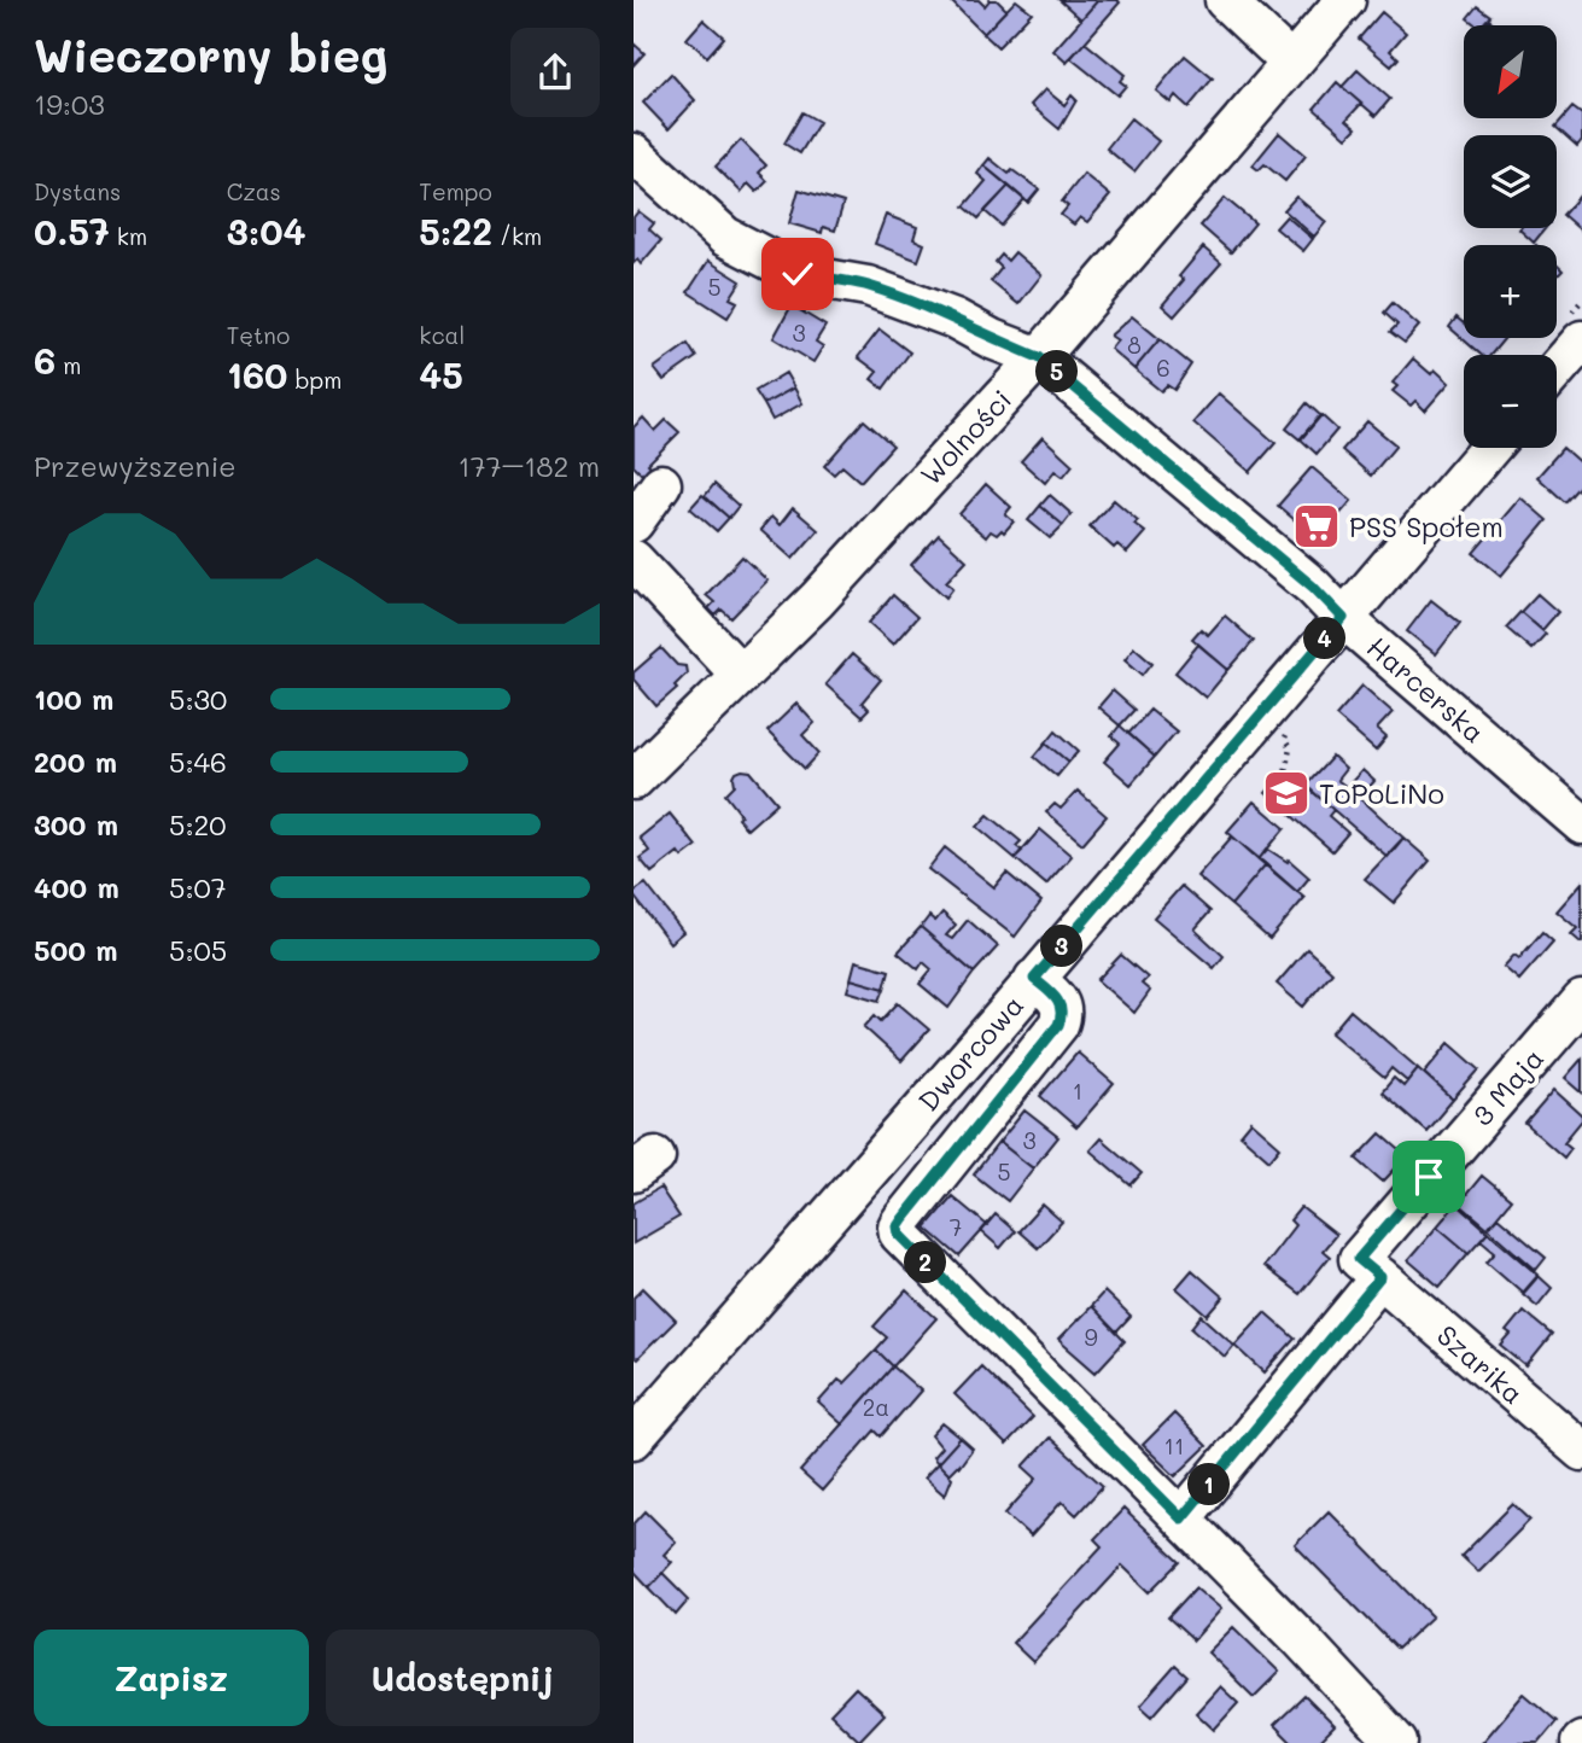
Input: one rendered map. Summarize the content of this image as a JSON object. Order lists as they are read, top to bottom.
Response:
{
  "streets": {
    "street": [
      "Wolności",
      "Harcerska",
      "Dworcowa",
      "3 Maja",
      "Szarika"
    ]
  },
  "crossings": [
    ["Wolności", "Harcerska"],
    ["Harcerska", "Dworcowa"],
    ["3 Maja", "Szarika"]
  ],
  "places": {
    "supermarket": ["PSS Społem"],
    "school or university": ["ToPoLiNo"]
  },
  "house_numbers": [
    "5",
    "3",
    "8",
    "6",
    "1",
    "3",
    "5",
    "7",
    "9",
    "2a",
    "11"
  ],
  "north": "bottom left",
  "page": {
    "heading": ["Wieczorny bieg", "19:03"],
    "map_buttons": ["+", "−"],
    "stats": [
      ["Dystans", "0.57 km"],
      ["Czas", "3:04"],
      ["Tempo", "5:22 /km"],
      ["6 m"],
      ["Tętno", "160 bpm"],
      ["kcal", "45"]
    ],
    "pins": [
      "5",
      "4",
      "3",
      "2",
      "1"
    ],
    "chart": ["Przewyższenie", "177–182 m"],
    "list": [
      {
        "name": "100 m",
        "note": "5:30"
      },
      {
        "name": "200 m",
        "note": "5:46"
      },
      {
        "name": "300 m",
        "note": "5:20"
      },
      {
        "name": "400 m",
        "note": "5:07"
      },
      {
        "name": "500 m",
        "note": "5:05"
      }
    ],
    "buttons": ["Zapisz", "Udostępnij"]
  }
}
